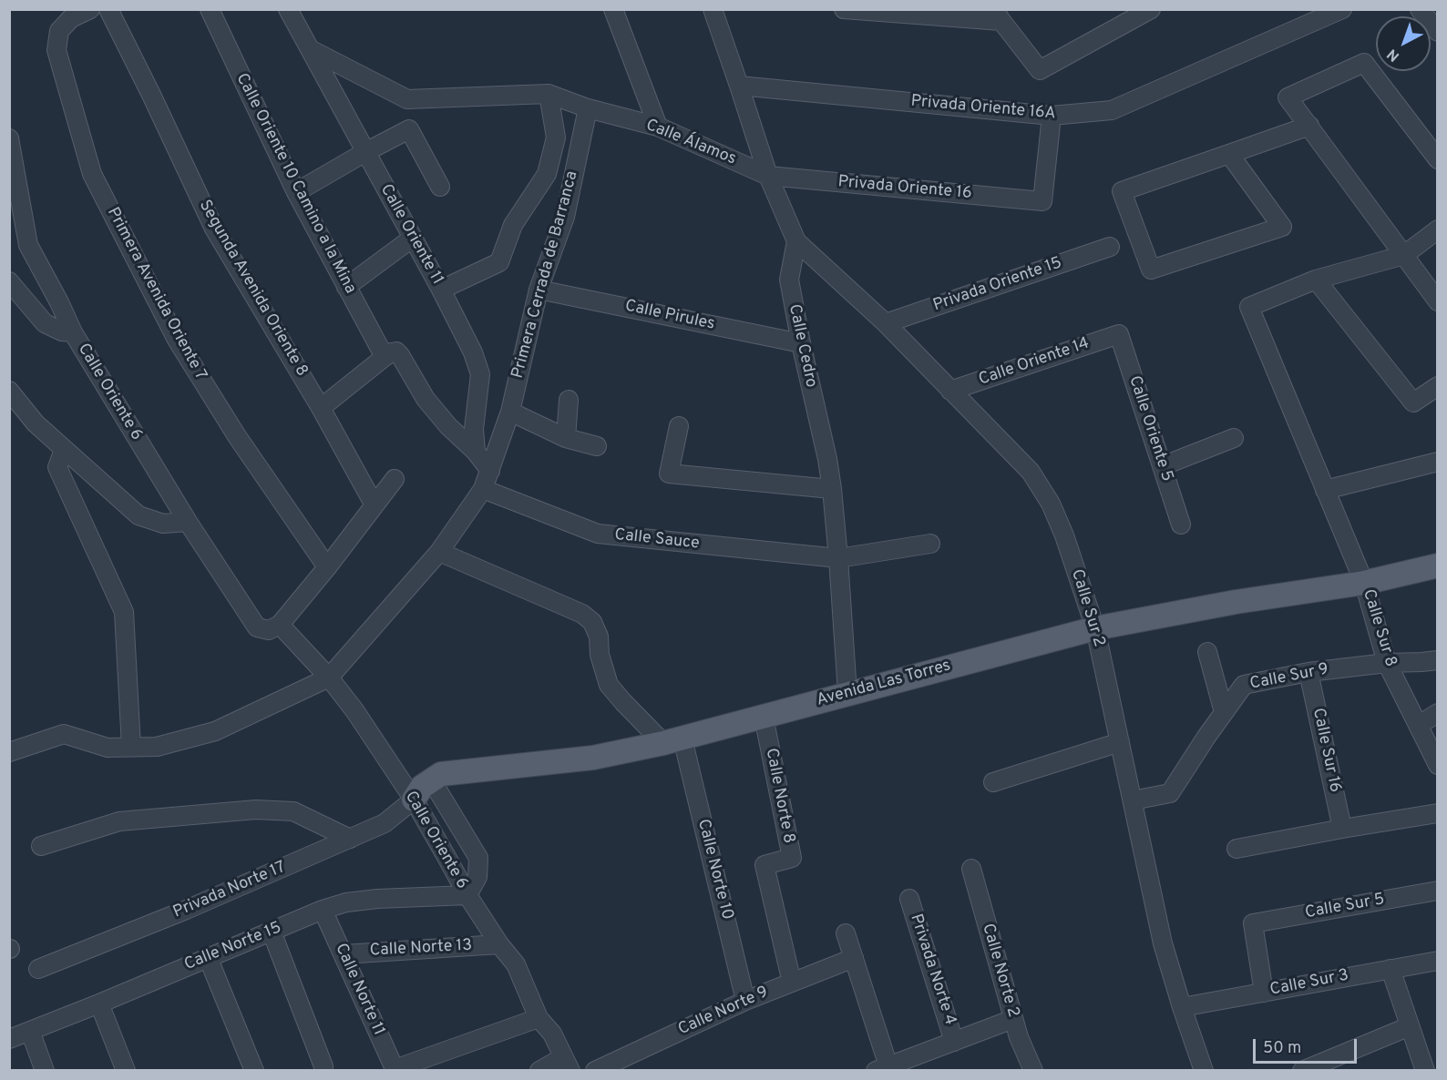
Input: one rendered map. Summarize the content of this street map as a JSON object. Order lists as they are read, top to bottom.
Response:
{
  "streets": {
    "main road": ["Avenida Las Torres"],
    "street": [
      "Privada Oriente 16A",
      "Calle Álamos",
      "Calle Oriente 10 Camino a la Mina",
      "Privada Oriente 16",
      "Calle Oriente 11",
      "Primera Cerrada de Barranca",
      "Privada Oriente 15",
      "Segunda Avenida Oriente 8",
      "Primera Avenida Oriente 7",
      "Calle Pirules",
      "Calle Cedro",
      "Calle Oriente 14",
      "Calle Oriente 6",
      "Calle Oriente 5",
      "Calle Sauce",
      "Calle Sur 2",
      "Calle Sur 8",
      "Calle Sur 9",
      "Calle Sur 16",
      "Calle Norte 8",
      "Calle Norte 10",
      "Privada Norte 17",
      "Calle Sur 5",
      "Calle Norte 15",
      "Calle Norte 13",
      "Privada Norte 4",
      "Calle Norte 2",
      "Calle Sur 3",
      "Calle Norte 11",
      "Calle Norte 9"
    ]
  },
  "crossings": [
    ["Privada Oriente 16A", "Privada Oriente 16"],
    ["Calle Álamos", "Privada Oriente 16"],
    ["Calle Álamos", "Primera Cerrada de Barranca"],
    ["Calle Oriente 10 Camino a la Mina", "Calle Oriente 11"],
    ["Primera Cerrada de Barranca", "Calle Pirules"],
    ["Primera Cerrada de Barranca", "Calle Oriente 6"],
    ["Primera Cerrada de Barranca", "Calle Sauce"],
    ["Privada Oriente 15", "Calle Sur 2"],
    ["Calle Pirules", "Calle Cedro"],
    ["Calle Cedro", "Calle Sauce"],
    ["Calle Cedro", "Calle Sur 2"],
    ["Calle Cedro", "Avenida Las Torres"],
    ["Calle Oriente 14", "Calle Oriente 5"],
    ["Calle Oriente 14", "Calle Sur 2"],
    ["Calle Oriente 6", "Privada Norte 17"],
    ["Calle Oriente 6", "Calle Norte 15"],
    ["Calle Oriente 6", "Calle Norte 13"],
    ["Calle Sur 2", "Calle Sur 9"],
    ["Calle Sur 2", "Avenida Las Torres"],
    ["Calle Sur 2", "Calle Sur 3"],
    ["Calle Sur 8", "Calle Sur 9"],
    ["Calle Sur 8", "Avenida Las Torres"],
    ["Calle Sur 9", "Calle Sur 16"],
    ["Avenida Las Torres", "Calle Norte 8"],
    ["Avenida Las Torres", "Calle Norte 10"],
    ["Calle Norte 8", "Calle Norte 9"],
    ["Calle Norte 10", "Calle Norte 9"],
    ["Calle Sur 5", "Calle Sur 3"],
    ["Calle Norte 15", "Calle Norte 11"],
    ["Calle Norte 13", "Calle Norte 11"]
  ],
  "scale_bar": "50 m",
  "north": "bottom left"
}
